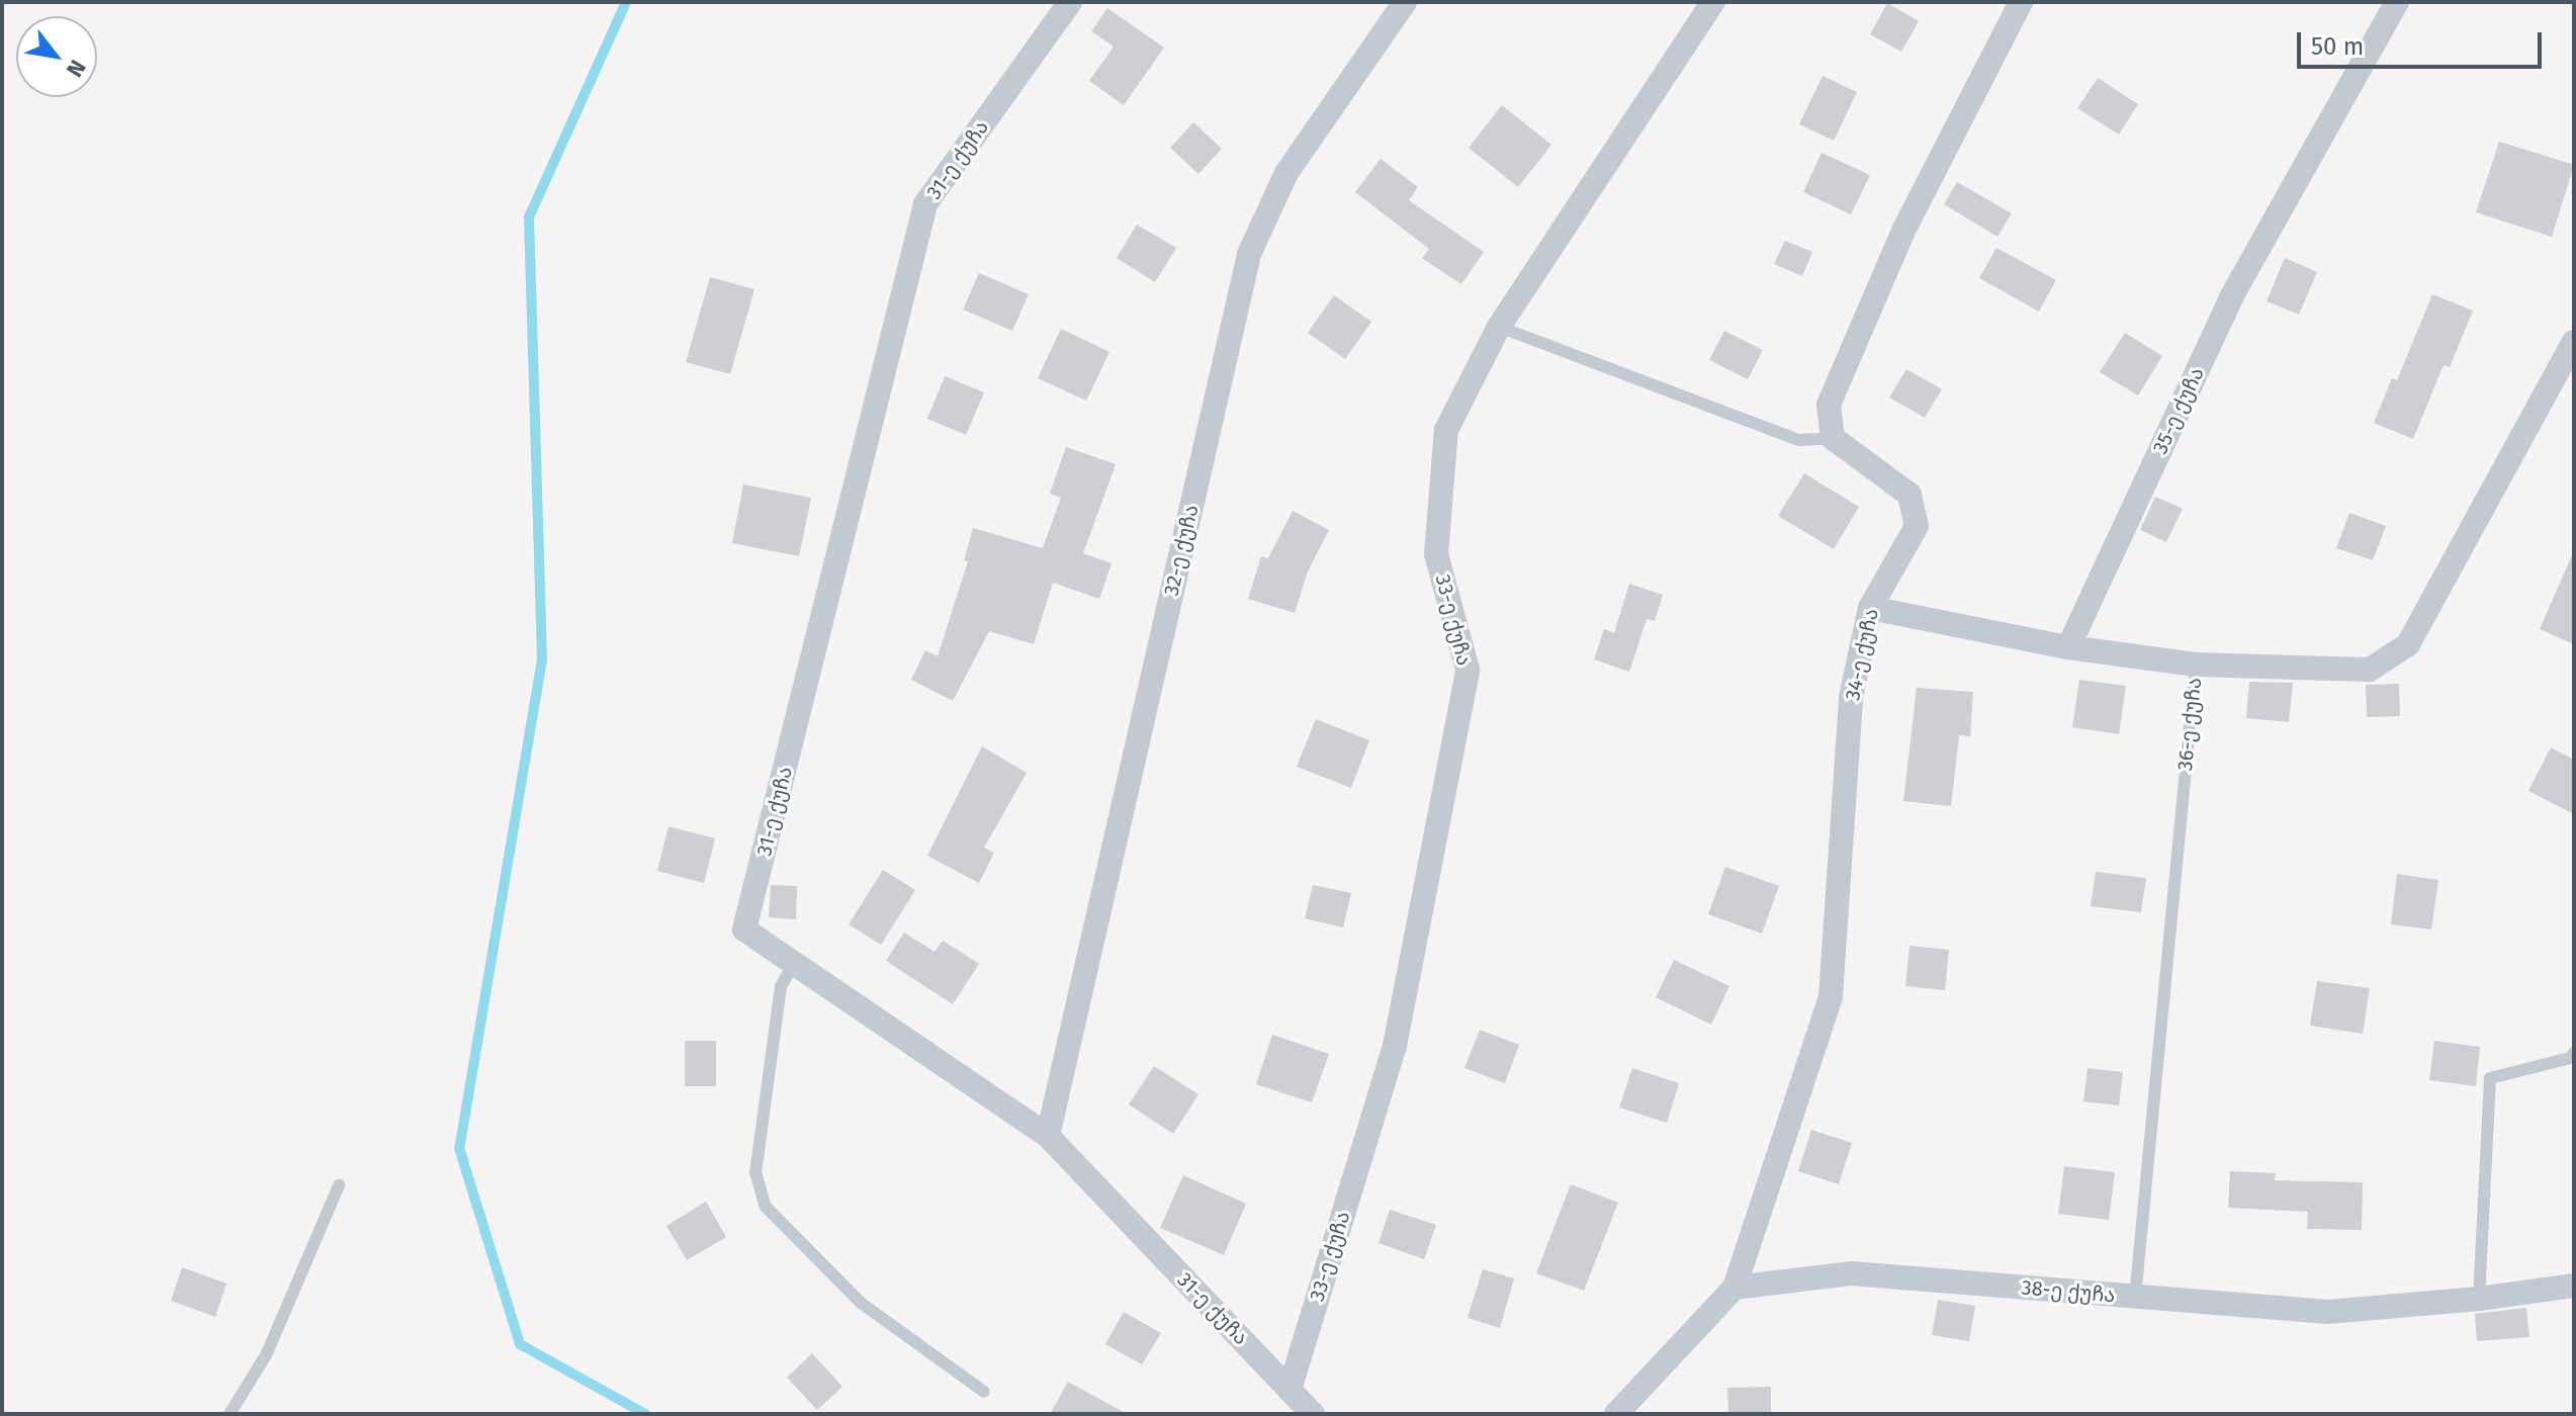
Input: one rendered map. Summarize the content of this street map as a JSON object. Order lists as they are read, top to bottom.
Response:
{
  "streets": {
    "street": [
      "31-ე ქუჩა",
      "35-ე ქუჩა",
      "32-ე ქუჩა",
      "33-ე ქუჩა",
      "34-ე ქუჩა",
      "36-ე ქუჩა",
      "38-ე ქუჩა"
    ]
  },
  "crossings": [
    ["31-ე ქუჩა", "32-ე ქუჩა"],
    ["31-ე ქუჩა", "33-ე ქუჩა"],
    ["34-ე ქუჩა", "38-ე ქუჩა"],
    ["36-ე ქუჩა", "38-ე ქუჩა"]
  ],
  "scale_bar": "50 m",
  "north": "bottom right"
}
